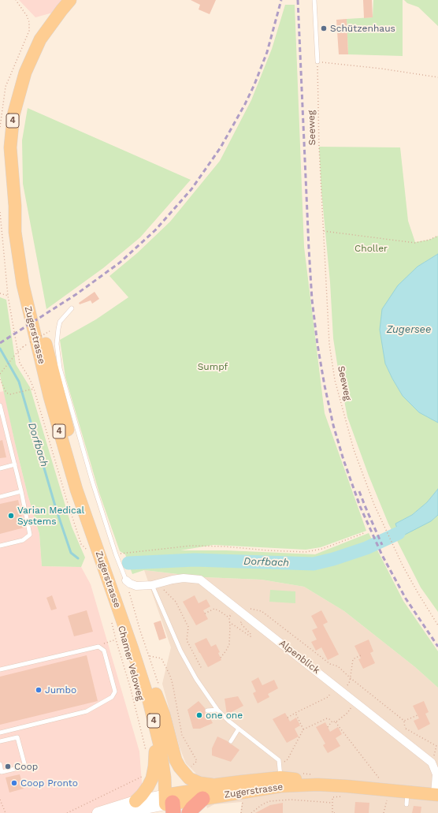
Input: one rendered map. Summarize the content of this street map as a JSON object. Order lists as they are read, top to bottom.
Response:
{
  "streets": {
    "main road": ["4", "Zugerstrasse"],
    "street": ["Alpenblick"],
    "path": ["Seeweg", "Chamer Veloweg"]
  },
  "crossings": [
    ["4", "Zugerstrasse"],
    ["Zugerstrasse", "Alpenblick"]
  ],
  "water": ["Zugersee", "Dorfbach"],
  "parks": ["Choller", "Sumpf"],
  "places": [
    "Schützenhaus",
    "Varian Medical Systems",
    "Jumbo",
    "one one",
    "Coop",
    "Coop Pronto"
  ]
}
